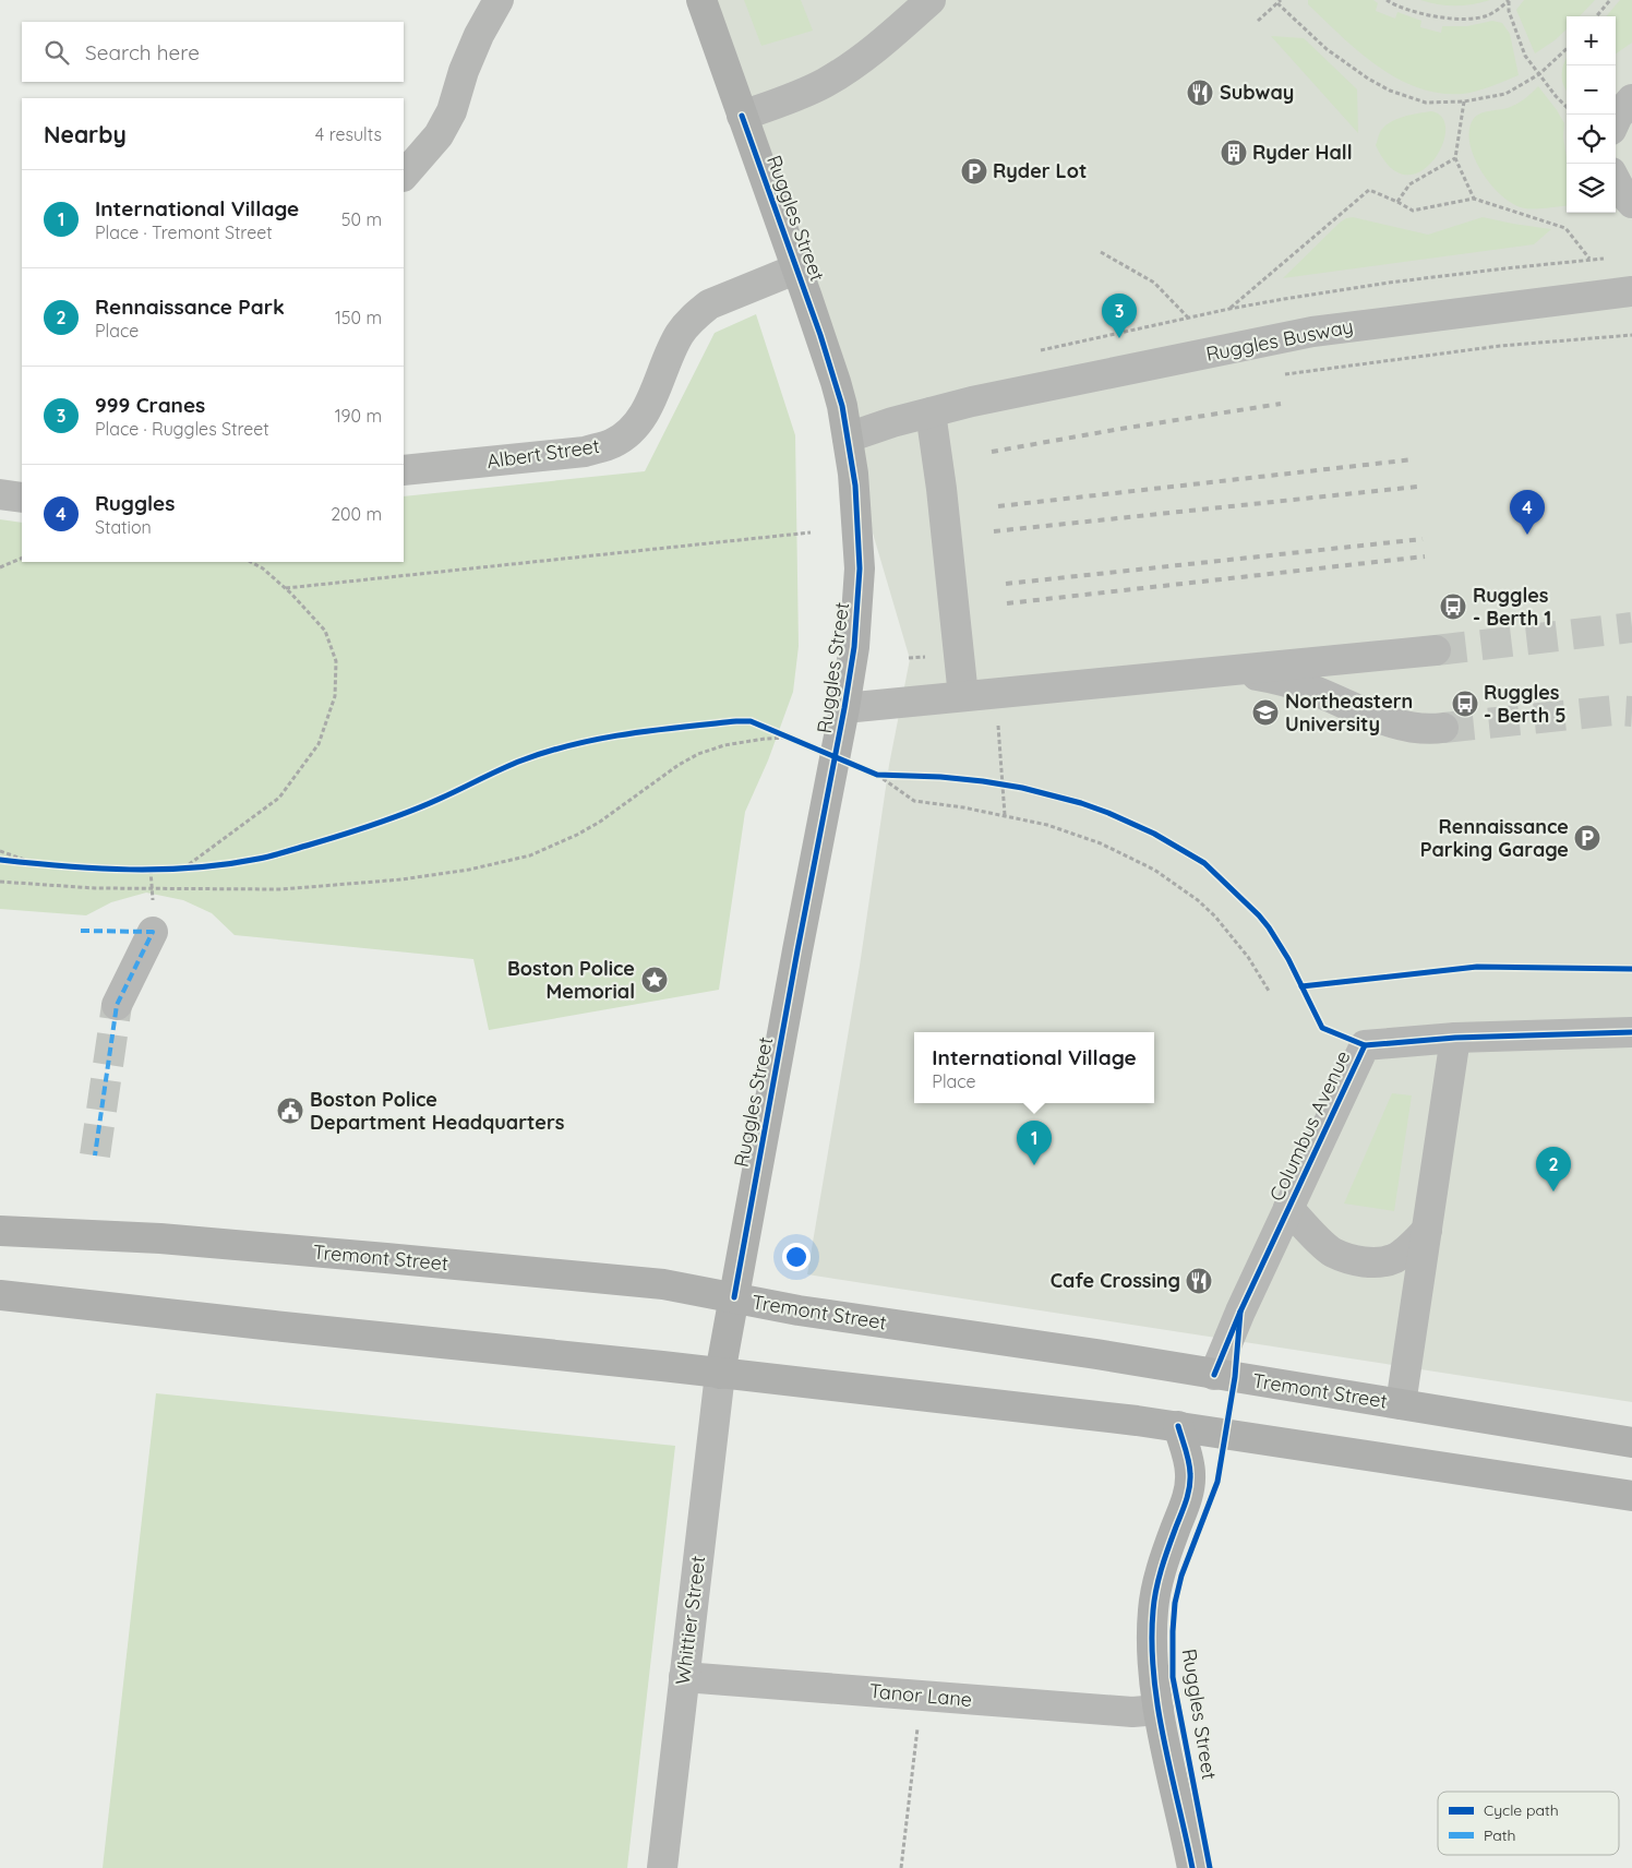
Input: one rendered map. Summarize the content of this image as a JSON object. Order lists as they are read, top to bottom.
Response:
{
  "streets": {
    "main road": ["Ruggles Street", "Tremont Street"],
    "street": [
      "Ruggles Busway",
      "Albert Street",
      "Columbus Avenue",
      "Whittier Street",
      "Tanor Lane"
    ]
  },
  "crossings": [
    ["Ruggles Street", "Ruggles Busway"],
    ["Ruggles Street", "Albert Street"],
    ["Ruggles Street", "Tremont Street"],
    ["Ruggles Street", "Whittier Street"],
    ["Ruggles Street", "Tanor Lane"],
    ["Columbus Avenue", "Tremont Street"],
    ["Whittier Street", "Tanor Lane"]
  ],
  "places": {
    "restaurant": ["Subway", "Cafe Crossing"],
    "building": ["Ryder Hall"],
    "parking": ["Ryder Lot", "Rennaissance Parking Garage"],
    "bus stop": ["Ruggles - Berth 1", "Ruggles - Berth 5"],
    "school or university": ["Northeastern University"],
    "place": ["Boston Police Memorial"],
    "public building": ["Boston Police Department Headquarters"]
  },
  "legend": ["Cycle path", "Path"],
  "page": {
    "map_buttons": ["+", "−"],
    "search": "Search here",
    "heading": ["Nearby", "4 results"],
    "list": [
      {
        "mark": "1",
        "name": "International Village",
        "note": "Place · Tremont Street",
        "value": "50 m"
      },
      {
        "mark": "2",
        "name": "Rennaissance Park",
        "note": "Place",
        "value": "150 m"
      },
      {
        "mark": "3",
        "name": "999 Cranes",
        "note": "Place · Ruggles Street",
        "value": "190 m"
      },
      {
        "mark": "4",
        "name": "Ruggles",
        "note": "Station",
        "value": "200 m"
      }
    ],
    "pins": [
      "3",
      "4",
      "1",
      "2"
    ],
    "popup": ["International Village", "Place"]
  }
}
